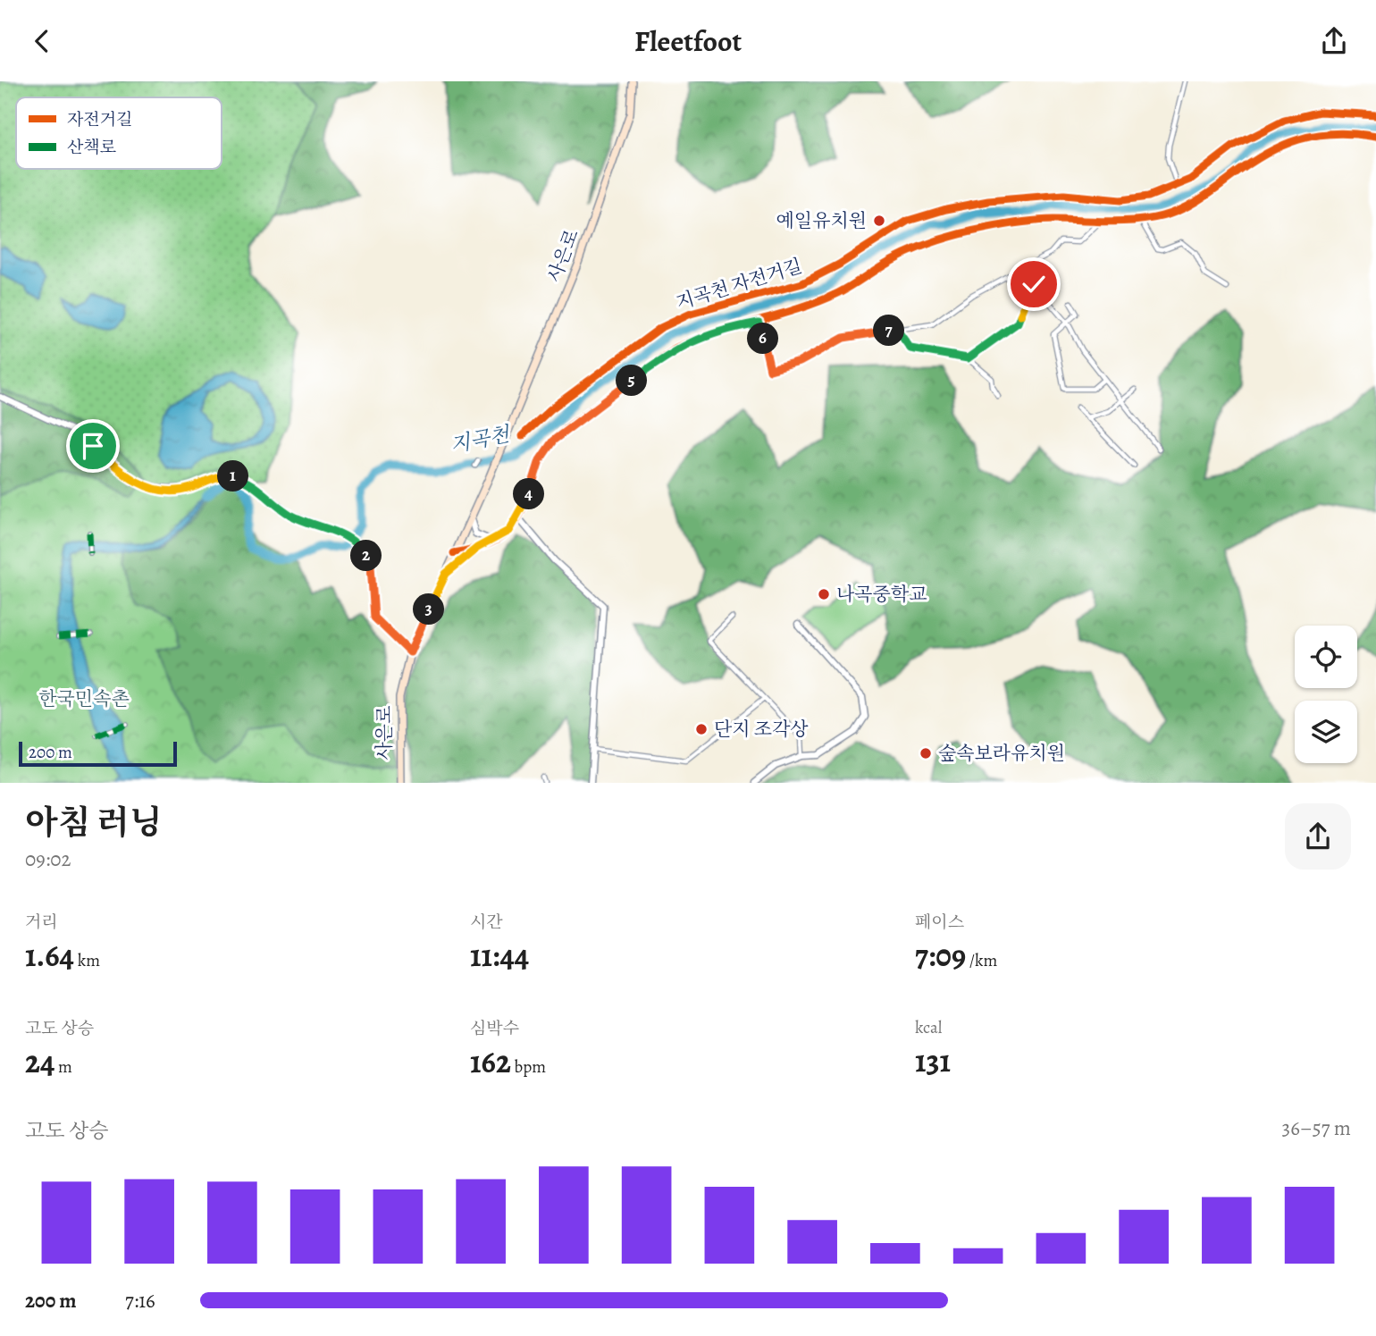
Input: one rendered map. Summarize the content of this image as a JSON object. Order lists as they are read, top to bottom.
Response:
{
  "streets": {
    "main road": ["사은로"],
    "cycle path": ["지곡천 자전거길"]
  },
  "water": ["지곡천"],
  "parks": ["한국민속촌"],
  "places": [
    "예일유치원",
    "나곡중학교",
    "단지 조각상",
    "숲속보라유치원"
  ],
  "legend": ["자전거길", "산책로"],
  "scale_bar": "200 m",
  "page": {
    "header": "Fleetfoot",
    "pins": [
      "7",
      "6",
      "5",
      "1",
      "4",
      "2",
      "3"
    ],
    "scale": "200 m",
    "heading": ["아침 러닝", "09:02"],
    "stats": [
      ["거리", "1.64 km"],
      ["시간", "11:44"],
      ["페이스", "7:09 /km"],
      ["고도 상승", "24 m"],
      ["심박수", "162 bpm"],
      ["kcal", "131"]
    ],
    "chart": ["고도 상승", "36–57 m"],
    "list": [
      {
        "name": "200 m",
        "note": "7:16"
      }
    ]
  }
}
